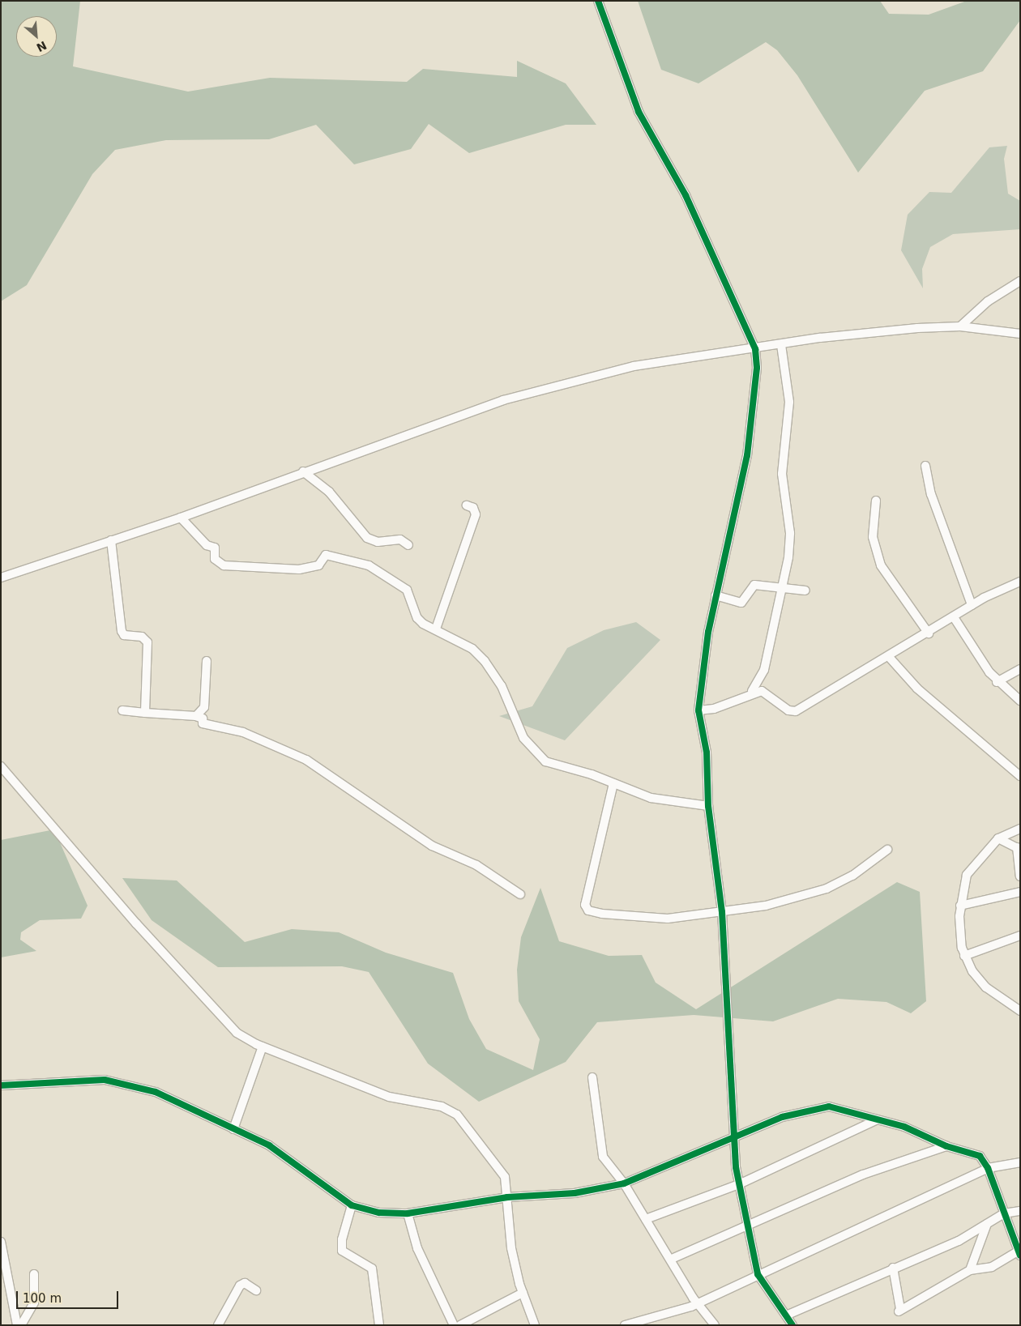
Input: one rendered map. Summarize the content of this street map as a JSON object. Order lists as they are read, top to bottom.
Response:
{
  "scale_bar": "100 m",
  "north": "bottom right"
}
